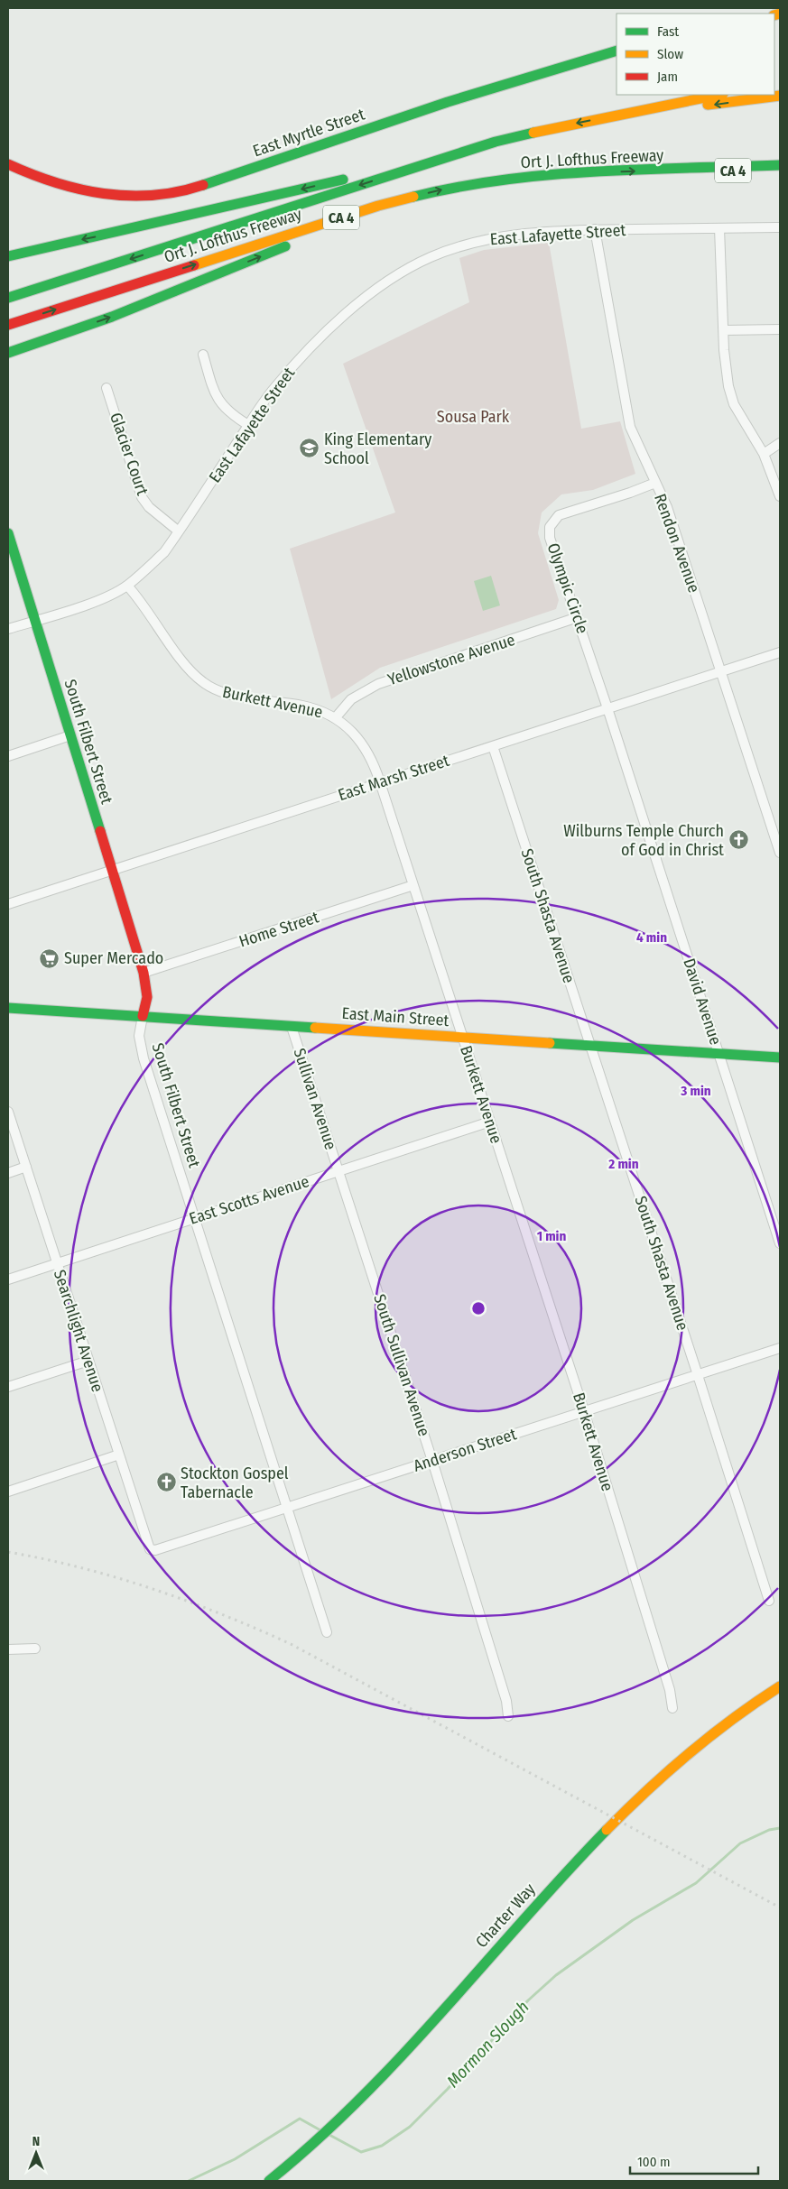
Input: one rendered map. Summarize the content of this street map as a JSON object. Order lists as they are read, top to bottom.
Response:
{
  "streets": {
    "main road": [
      "East Myrtle Street",
      "Ort J. Lofthus Freeway",
      "CA 4",
      "South Filbert Street",
      "East Main Street",
      "Charter Way"
    ],
    "street": [
      "East Lafayette Street",
      "Glacier Court",
      "Rendon Avenue",
      "Olympic Circle",
      "Yellowstone Avenue",
      "Burkett Avenue",
      "East Marsh Street",
      "South Shasta Avenue",
      "Home Street",
      "David Avenue",
      "Sullivan Avenue",
      "East Scotts Avenue",
      "Searchlight Avenue",
      "South Sullivan Avenue",
      "Anderson Street"
    ]
  },
  "crossings": [
    ["Ort J. Lofthus Freeway", "CA 4"],
    ["East Lafayette Street", "Glacier Court"],
    ["East Lafayette Street", "Rendon Avenue"],
    ["East Lafayette Street", "Burkett Avenue"],
    ["East Lafayette Street", "South Filbert Street"],
    ["Rendon Avenue", "Olympic Circle"],
    ["Rendon Avenue", "East Marsh Street"],
    ["Olympic Circle", "Yellowstone Avenue"],
    ["Olympic Circle", "East Marsh Street"],
    ["Olympic Circle", "David Avenue"],
    ["Yellowstone Avenue", "Burkett Avenue"],
    ["Burkett Avenue", "East Marsh Street"],
    ["Burkett Avenue", "Home Street"],
    ["Burkett Avenue", "East Main Street"],
    ["Burkett Avenue", "East Scotts Avenue"],
    ["Burkett Avenue", "Anderson Street"],
    ["South Filbert Street", "East Marsh Street"],
    ["South Filbert Street", "Home Street"],
    ["South Filbert Street", "East Main Street"],
    ["South Filbert Street", "East Scotts Avenue"],
    ["South Filbert Street", "Anderson Street"],
    ["East Marsh Street", "South Shasta Avenue"],
    ["East Marsh Street", "David Avenue"],
    ["South Shasta Avenue", "East Main Street"],
    ["South Shasta Avenue", "Anderson Street"],
    ["David Avenue", "East Main Street"],
    ["East Main Street", "Sullivan Avenue"],
    ["Sullivan Avenue", "East Scotts Avenue"],
    ["Sullivan Avenue", "South Sullivan Avenue"],
    ["East Scotts Avenue", "Searchlight Avenue"],
    ["East Scotts Avenue", "South Sullivan Avenue"],
    ["Searchlight Avenue", "Anderson Street"],
    ["South Sullivan Avenue", "Anderson Street"]
  ],
  "water": ["Mormon Slough"],
  "parks": ["Sousa Park"],
  "places": {
    "school or university": ["King Elementary School"],
    "church": ["Wilburns Temple Church of God in Christ", "Stockton Gospel Tabernacle"],
    "supermarket": ["Super Mercado"]
  },
  "legend": ["Fast", "Slow", "Jam"],
  "scale_bar": "100 m",
  "north": "top",
  "rings": [
    "4 min",
    "3 min",
    "2 min",
    "1 min"
  ]
}
